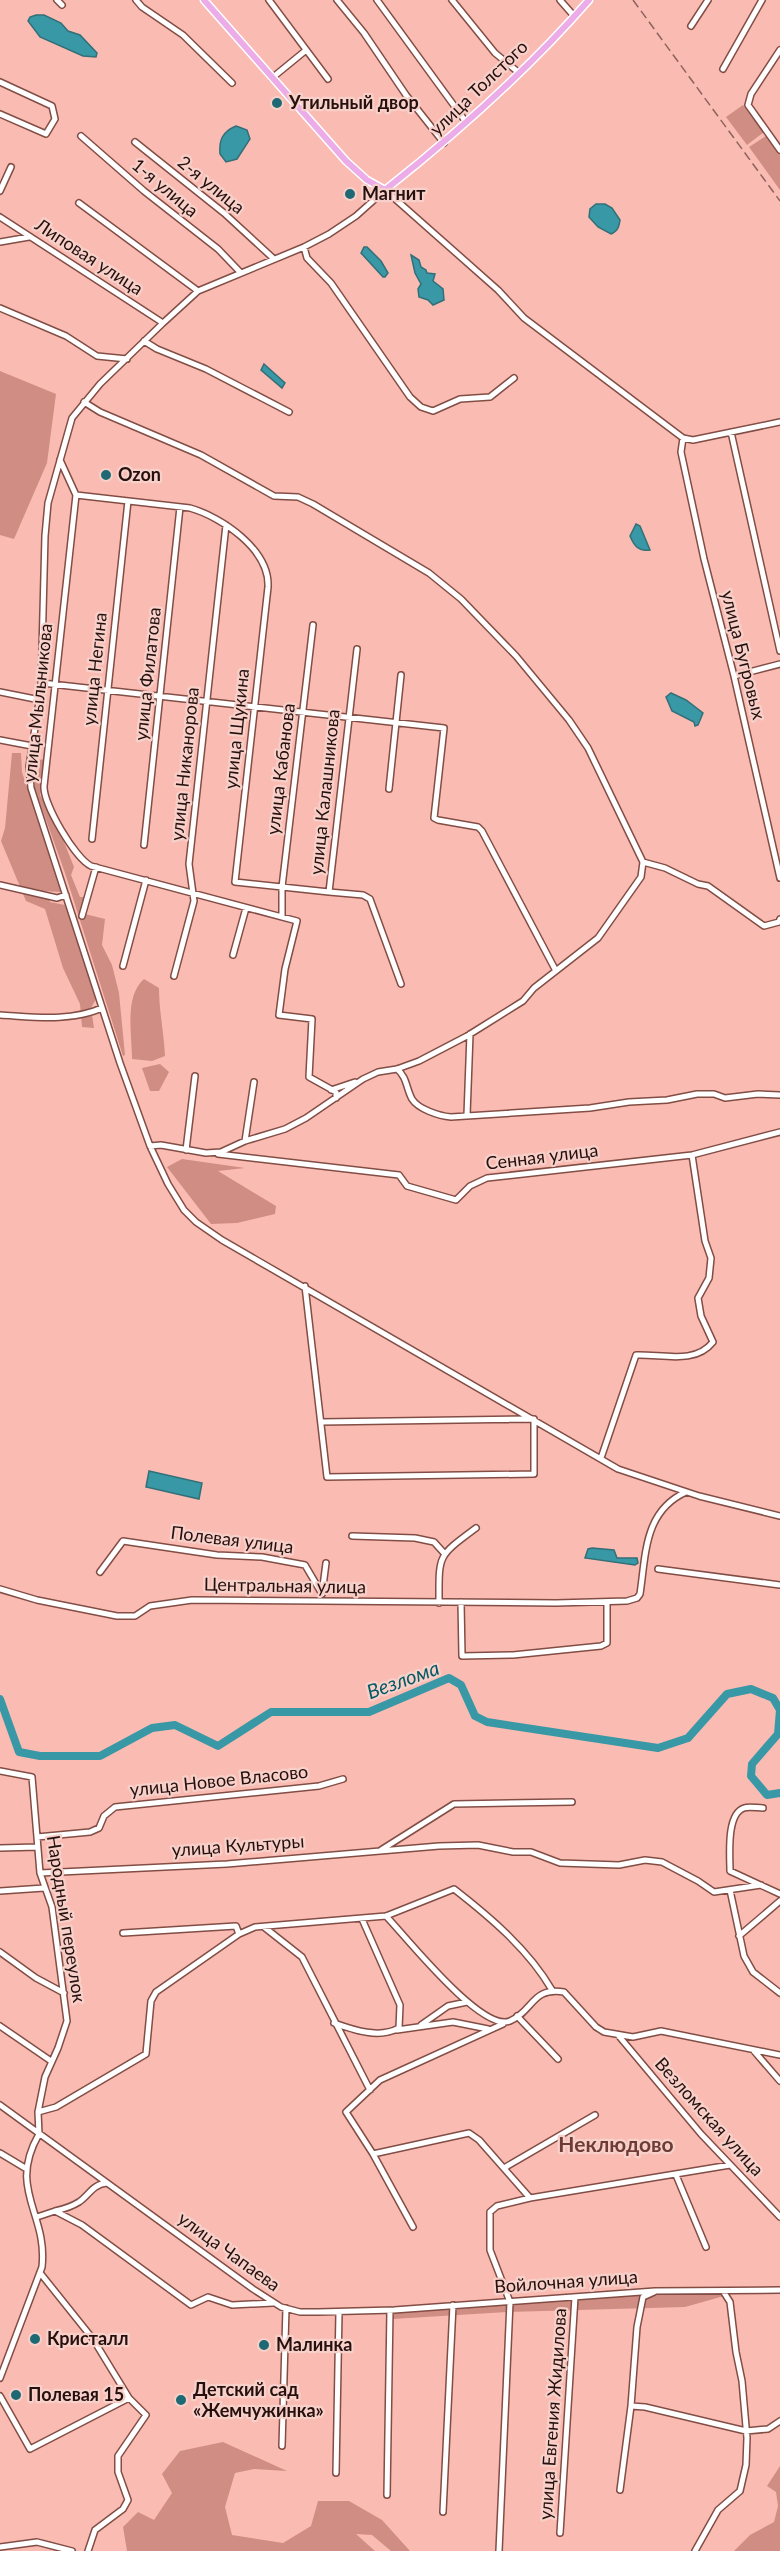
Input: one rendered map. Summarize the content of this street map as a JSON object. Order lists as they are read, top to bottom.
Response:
{
  "streets": {
    "main road": ["улица Толстого"],
    "street": [
      "2-я улица",
      "1-я улица",
      "Липовая улица",
      "улица Бугровых",
      "улица Негина",
      "улица Филатова",
      "улица Мыльникова",
      "улица Щукина",
      "улица Никанорова",
      "улица Кабанова",
      "улица Калашникова",
      "Сенная улица",
      "Полевая улица",
      "Центральная улица",
      "улица Новое Власово",
      "улица Культуры",
      "Народный переулок",
      "Везломская улица",
      "улица Чапаева",
      "Войлочная улица",
      "улица Евгения Жидилова"
    ]
  },
  "crossings": [
    ["улица Мыльникова", "улица Никанорова"],
    ["улица Мыльникова", "улица Кабанова"],
    ["улица Щукина", "улица Никанорова"],
    ["улица Щукина", "улица Калашникова"],
    ["улица Кабанова", "улица Калашникова"],
    ["Полевая улица", "Центральная улица"],
    ["улица Новое Власово", "Народный переулок"],
    ["улица Культуры", "Народный переулок"],
    ["Народный переулок", "улица Чапаева"],
    ["улица Чапаева", "Войлочная улица"],
    ["Войлочная улица", "улица Евгения Жидилова"]
  ],
  "districts": ["Неклюдово"],
  "water": ["Везлома"],
  "places": [
    "Утильный двор",
    "Магнит",
    "Ozon",
    "Кристалл",
    "Малинка",
    "Полевая 15",
    "Детский сад «Жемчужинка»"
  ]
}
